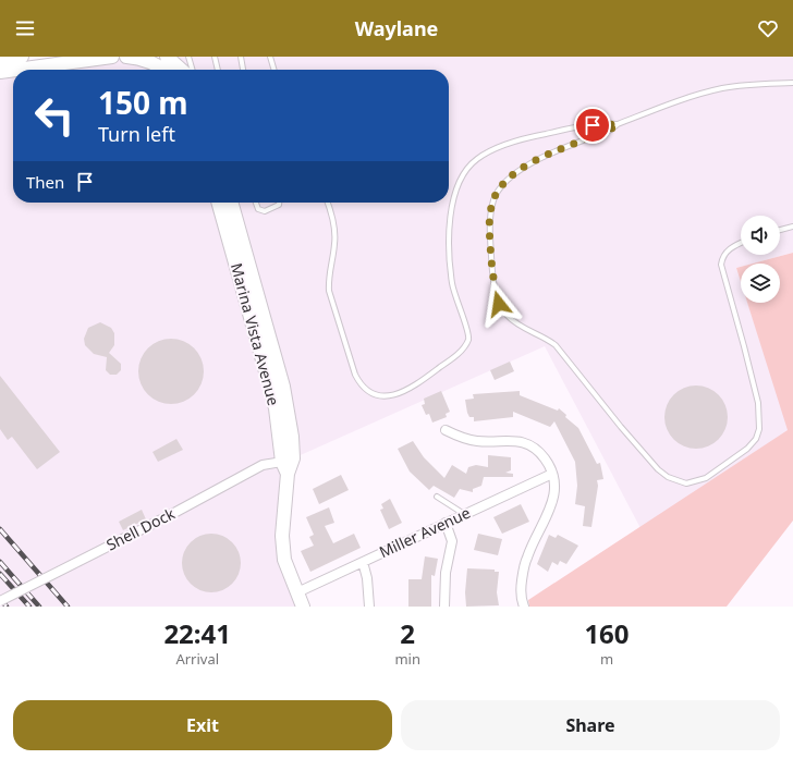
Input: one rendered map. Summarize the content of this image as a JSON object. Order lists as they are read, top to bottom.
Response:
{
  "streets": {
    "main road": ["Marina Vista Avenue"],
    "street": ["Shell Dock", "Miller Avenue"]
  },
  "crossings": [
    ["Marina Vista Avenue", "Shell Dock"],
    ["Marina Vista Avenue", "Miller Avenue"]
  ],
  "page": {
    "header": "Waylane",
    "turn": ["150 m", "Turn left"],
    "then": "Then",
    "eta": [
      "22:41",
      "Arrival",
      "2",
      "min",
      "160",
      "m"
    ],
    "buttons": ["Exit", "Share"]
  }
}
